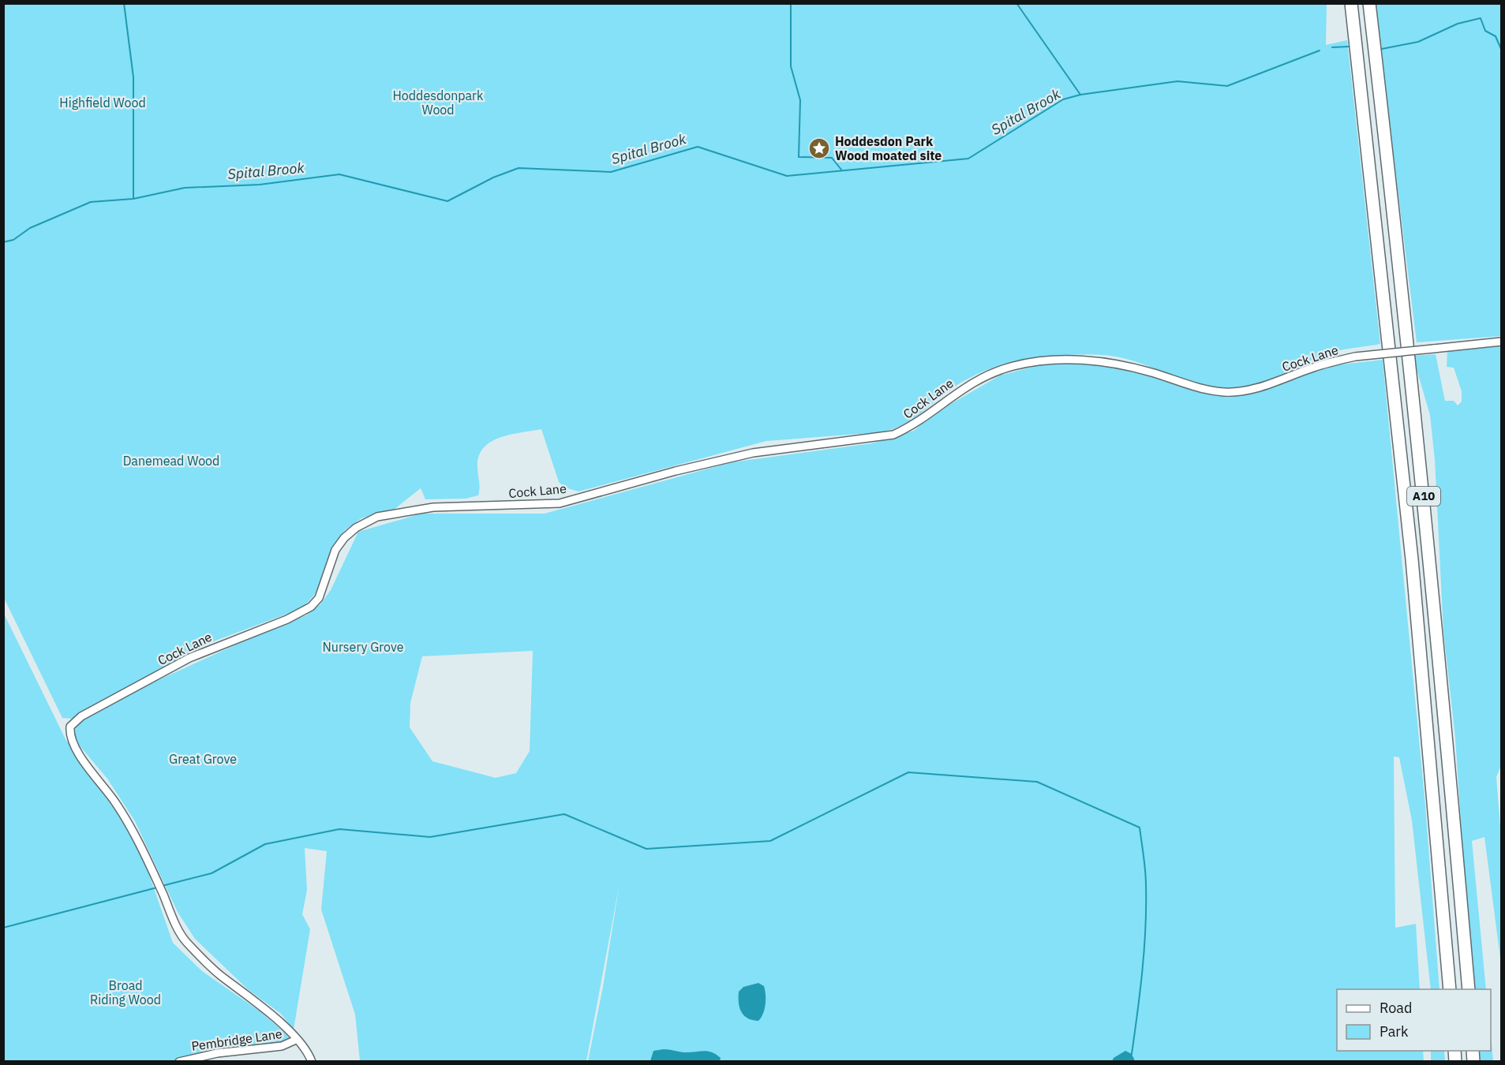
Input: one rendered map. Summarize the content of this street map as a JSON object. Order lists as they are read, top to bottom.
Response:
{
  "streets": {
    "highway": ["A10"],
    "street": ["Cock Lane", "Pembridge Lane"]
  },
  "crossings": [
    ["Cock Lane", "Pembridge Lane"]
  ],
  "water": ["Spital Brook"],
  "parks": [
    "Hoddesdonpark Wood",
    "Highfield Wood",
    "Danemead Wood",
    "Nursery Grove",
    "Great Grove",
    "Broad Riding Wood"
  ],
  "places": {
    "place": ["Hoddesdon Park Wood moated site"]
  },
  "legend": ["Road", "Park"]
}
